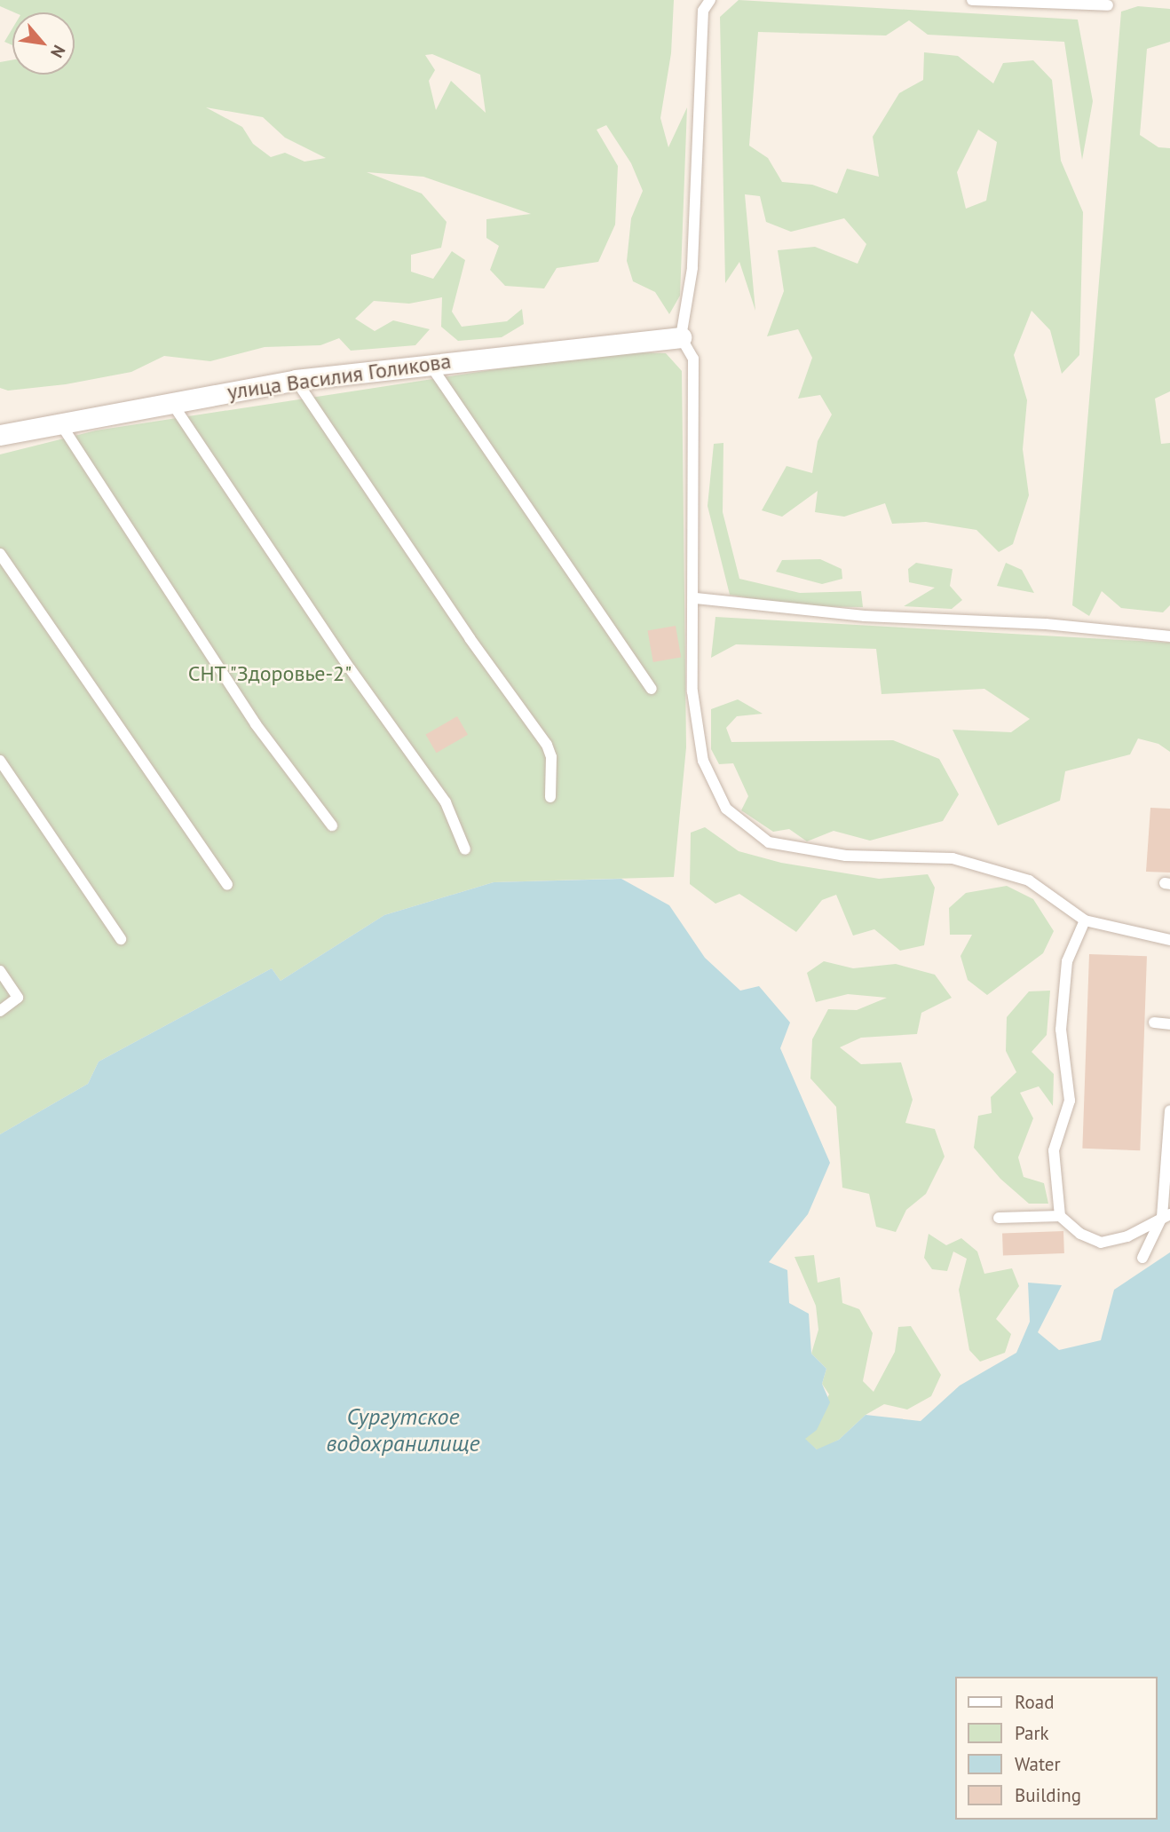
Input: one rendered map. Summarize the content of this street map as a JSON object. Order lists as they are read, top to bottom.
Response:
{
  "streets": {
    "street": ["улица Василия Голикова"]
  },
  "water": ["Сургутское водохранилище"],
  "parks": ["СНТ \"Здоровье-2\""],
  "legend": [
    "Road",
    "Park",
    "Water",
    "Building"
  ],
  "north": "bottom right"
}
